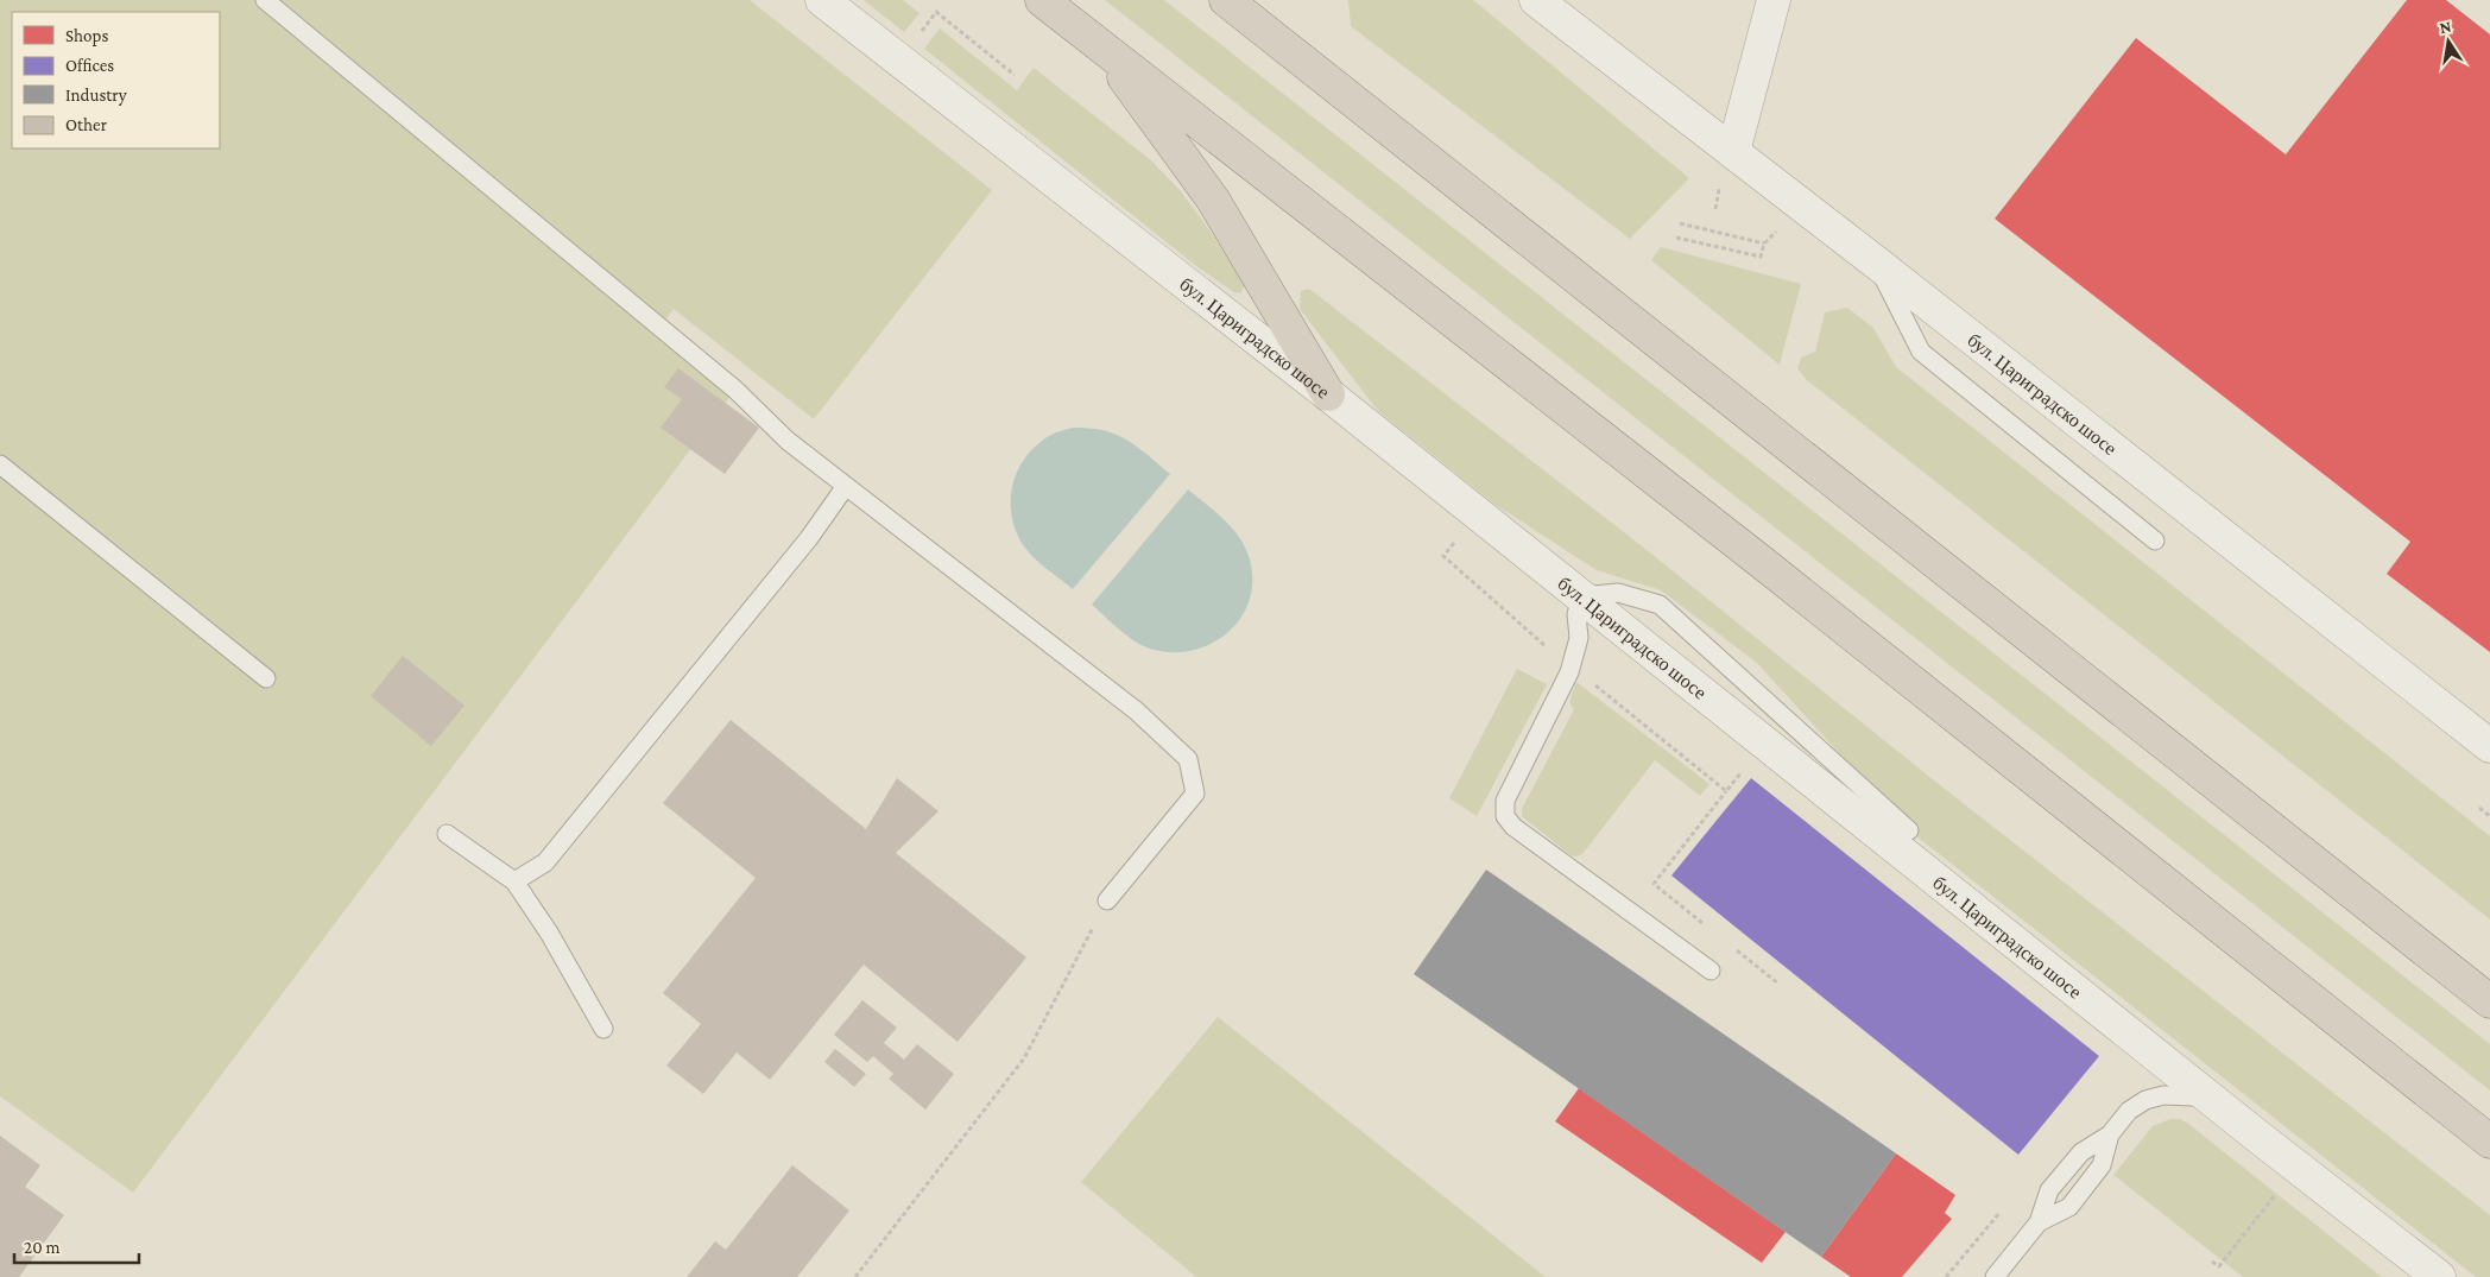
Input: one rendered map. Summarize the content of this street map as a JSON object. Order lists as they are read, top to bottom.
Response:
{
  "streets": {
    "street": ["бул. Цариградско шосе"]
  },
  "legend": [
    "Shops",
    "Offices",
    "Industry",
    "Other"
  ],
  "scale_bar": "20 m",
  "north": "top"
}
